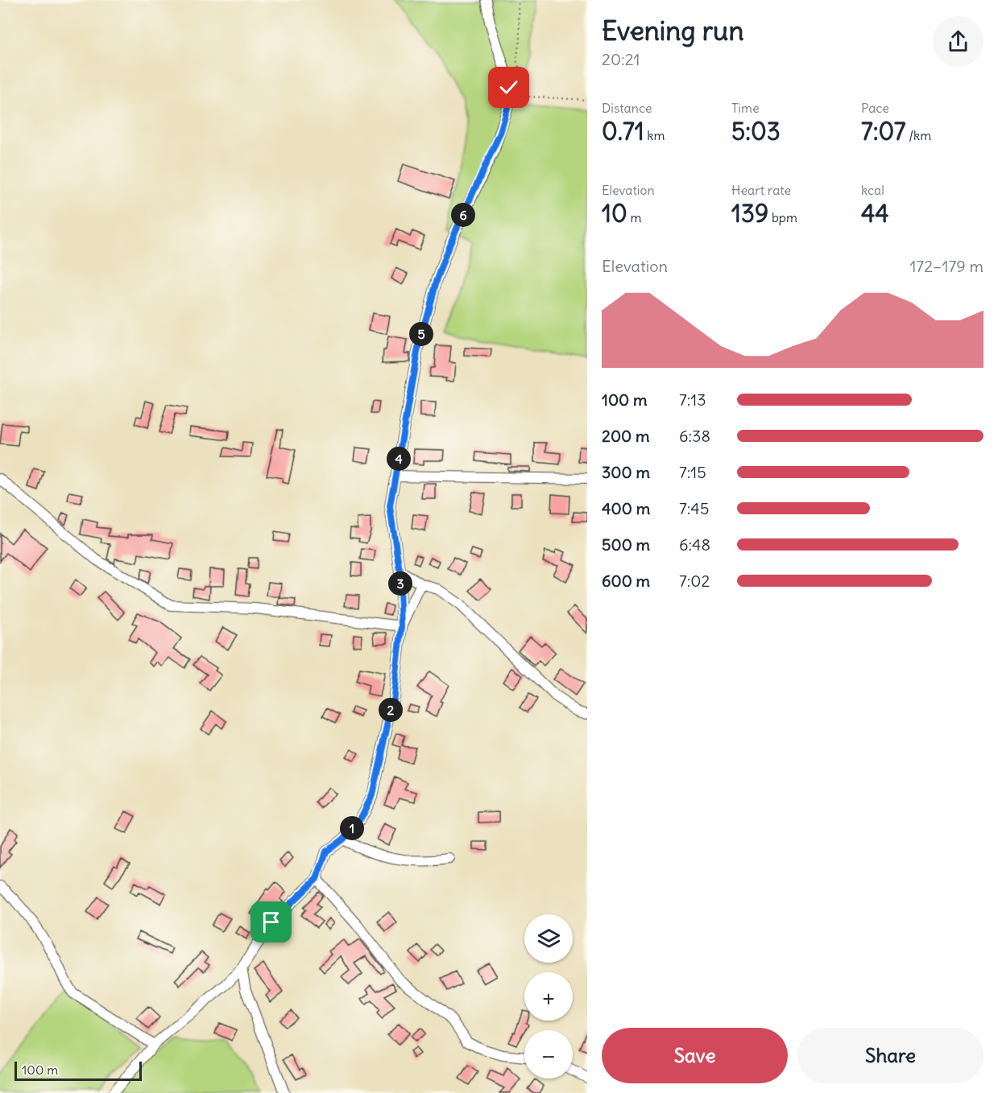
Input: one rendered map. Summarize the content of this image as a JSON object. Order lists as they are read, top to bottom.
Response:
{
  "scale_bar": "100 m",
  "page": {
    "heading": ["Evening run", "20:21"],
    "stats": [
      ["Distance", "0.71 km"],
      ["Time", "5:03"],
      ["Pace", "7:07 /km"],
      ["Elevation", "10 m"],
      ["Heart rate", "139 bpm"],
      ["kcal", "44"]
    ],
    "pins": [
      "6",
      "5",
      "4",
      "3",
      "2",
      "1"
    ],
    "chart": ["Elevation", "172–179 m"],
    "list": [
      {
        "name": "100 m",
        "note": "7:13"
      },
      {
        "name": "200 m",
        "note": "6:38"
      },
      {
        "name": "300 m",
        "note": "7:15"
      },
      {
        "name": "400 m",
        "note": "7:45"
      },
      {
        "name": "500 m",
        "note": "6:48"
      },
      {
        "name": "600 m",
        "note": "7:02"
      }
    ],
    "map_buttons": ["+", "−"],
    "buttons": ["Save", "Share"],
    "scale": "100 m"
  }
}
